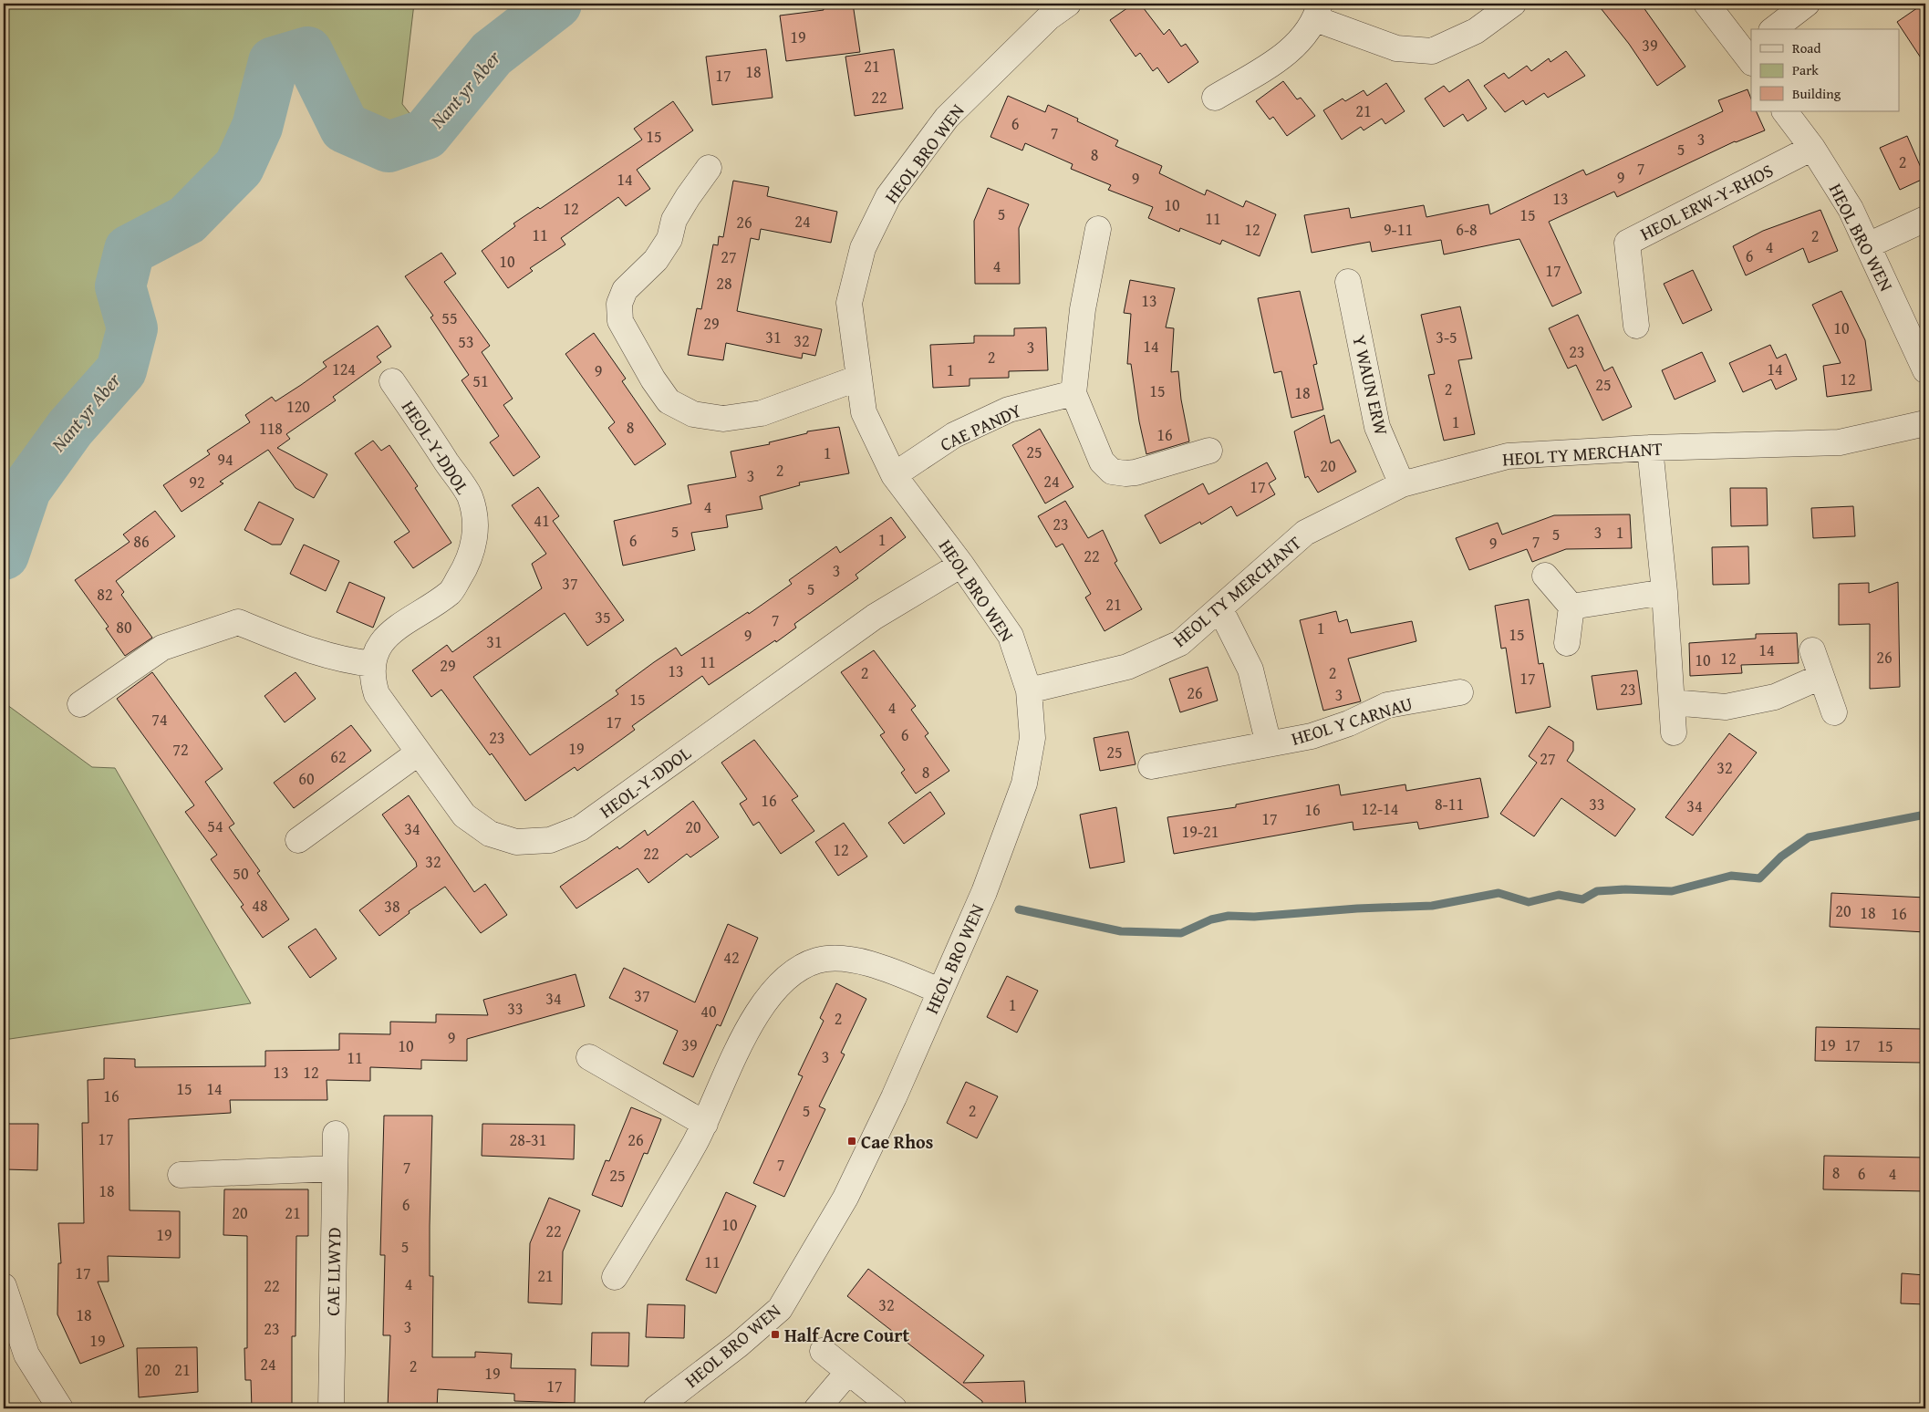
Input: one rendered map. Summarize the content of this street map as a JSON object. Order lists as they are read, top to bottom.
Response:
{
  "streets": {
    "street": [
      "HEOL BRO WEN",
      "HEOL ERW-Y-RHOS",
      "Y WAUN ERW",
      "CAE PANDY",
      "HEOL-Y-DDOL",
      "HEOL TY MERCHANT",
      "HEOL Y CARNAU",
      "CAE LLWYD"
    ]
  },
  "crossings": [
    ["HEOL BRO WEN", "HEOL ERW-Y-RHOS"],
    ["HEOL BRO WEN", "CAE PANDY"],
    ["HEOL BRO WEN", "HEOL-Y-DDOL"],
    ["HEOL BRO WEN", "HEOL TY MERCHANT"],
    ["Y WAUN ERW", "HEOL TY MERCHANT"],
    ["HEOL TY MERCHANT", "HEOL Y CARNAU"]
  ],
  "water": ["Nant yr Aber"],
  "places": {
    "transit": ["Cae Rhos", "Half Acre Court"]
  },
  "house_numbers": [
    "19",
    "39",
    "21",
    "18",
    "17",
    "22",
    "21",
    "6",
    "7",
    "15",
    "3",
    "5",
    "8",
    "2",
    "7",
    "9",
    "9",
    "14",
    "13",
    "10",
    "12",
    "5",
    "15",
    "11",
    "24",
    "26",
    "12",
    "9-11",
    "6-8",
    "11",
    "2",
    "4",
    "6",
    "27",
    "10",
    "4",
    "17",
    "28",
    "13",
    "55",
    "29",
    "10",
    "31",
    "3-5",
    "32",
    "53",
    "14",
    "3",
    "23",
    "2",
    "124",
    "14",
    "1",
    "9",
    "12",
    "51",
    "25",
    "2",
    "15",
    "18",
    "120",
    "1",
    "8",
    "118",
    "16",
    "25",
    "1",
    "94",
    "20",
    "2",
    "3",
    "24",
    "92",
    "17",
    "4",
    "41",
    "23",
    "5",
    "3",
    "1",
    "5",
    "1",
    "6",
    "86",
    "7",
    "9",
    "22",
    "3",
    "37",
    "5",
    "82",
    "21",
    "35",
    "7",
    "80",
    "1",
    "15",
    "9",
    "31",
    "14",
    "26",
    "12",
    "10",
    "11",
    "29",
    "13",
    "2",
    "2",
    "17",
    "23",
    "26",
    "3",
    "15",
    "4",
    "74",
    "17",
    "6",
    "23",
    "19",
    "72",
    "25",
    "62",
    "27",
    "32",
    "8",
    "60",
    "16",
    "8-11",
    "33",
    "34",
    "12-14",
    "16",
    "17",
    "54",
    "20",
    "34",
    "19-21",
    "12",
    "22",
    "32",
    "50",
    "48",
    "38",
    "20",
    "18",
    "16",
    "42",
    "37",
    "34",
    "1",
    "33",
    "40",
    "2",
    "9",
    "39",
    "19",
    "17",
    "10",
    "15",
    "3",
    "11",
    "13",
    "12",
    "15",
    "14",
    "16",
    "5",
    "2",
    "17",
    "28-31",
    "26",
    "7",
    "7",
    "8",
    "6",
    "4",
    "25",
    "18",
    "6",
    "20",
    "21",
    "10",
    "22",
    "19",
    "5",
    "11",
    "17",
    "21",
    "4",
    "22",
    "32",
    "18",
    "3",
    "23",
    "19",
    "24",
    "2",
    "20",
    "21",
    "19",
    "17"
  ],
  "legend": ["Road", "Park", "Building"]
}
